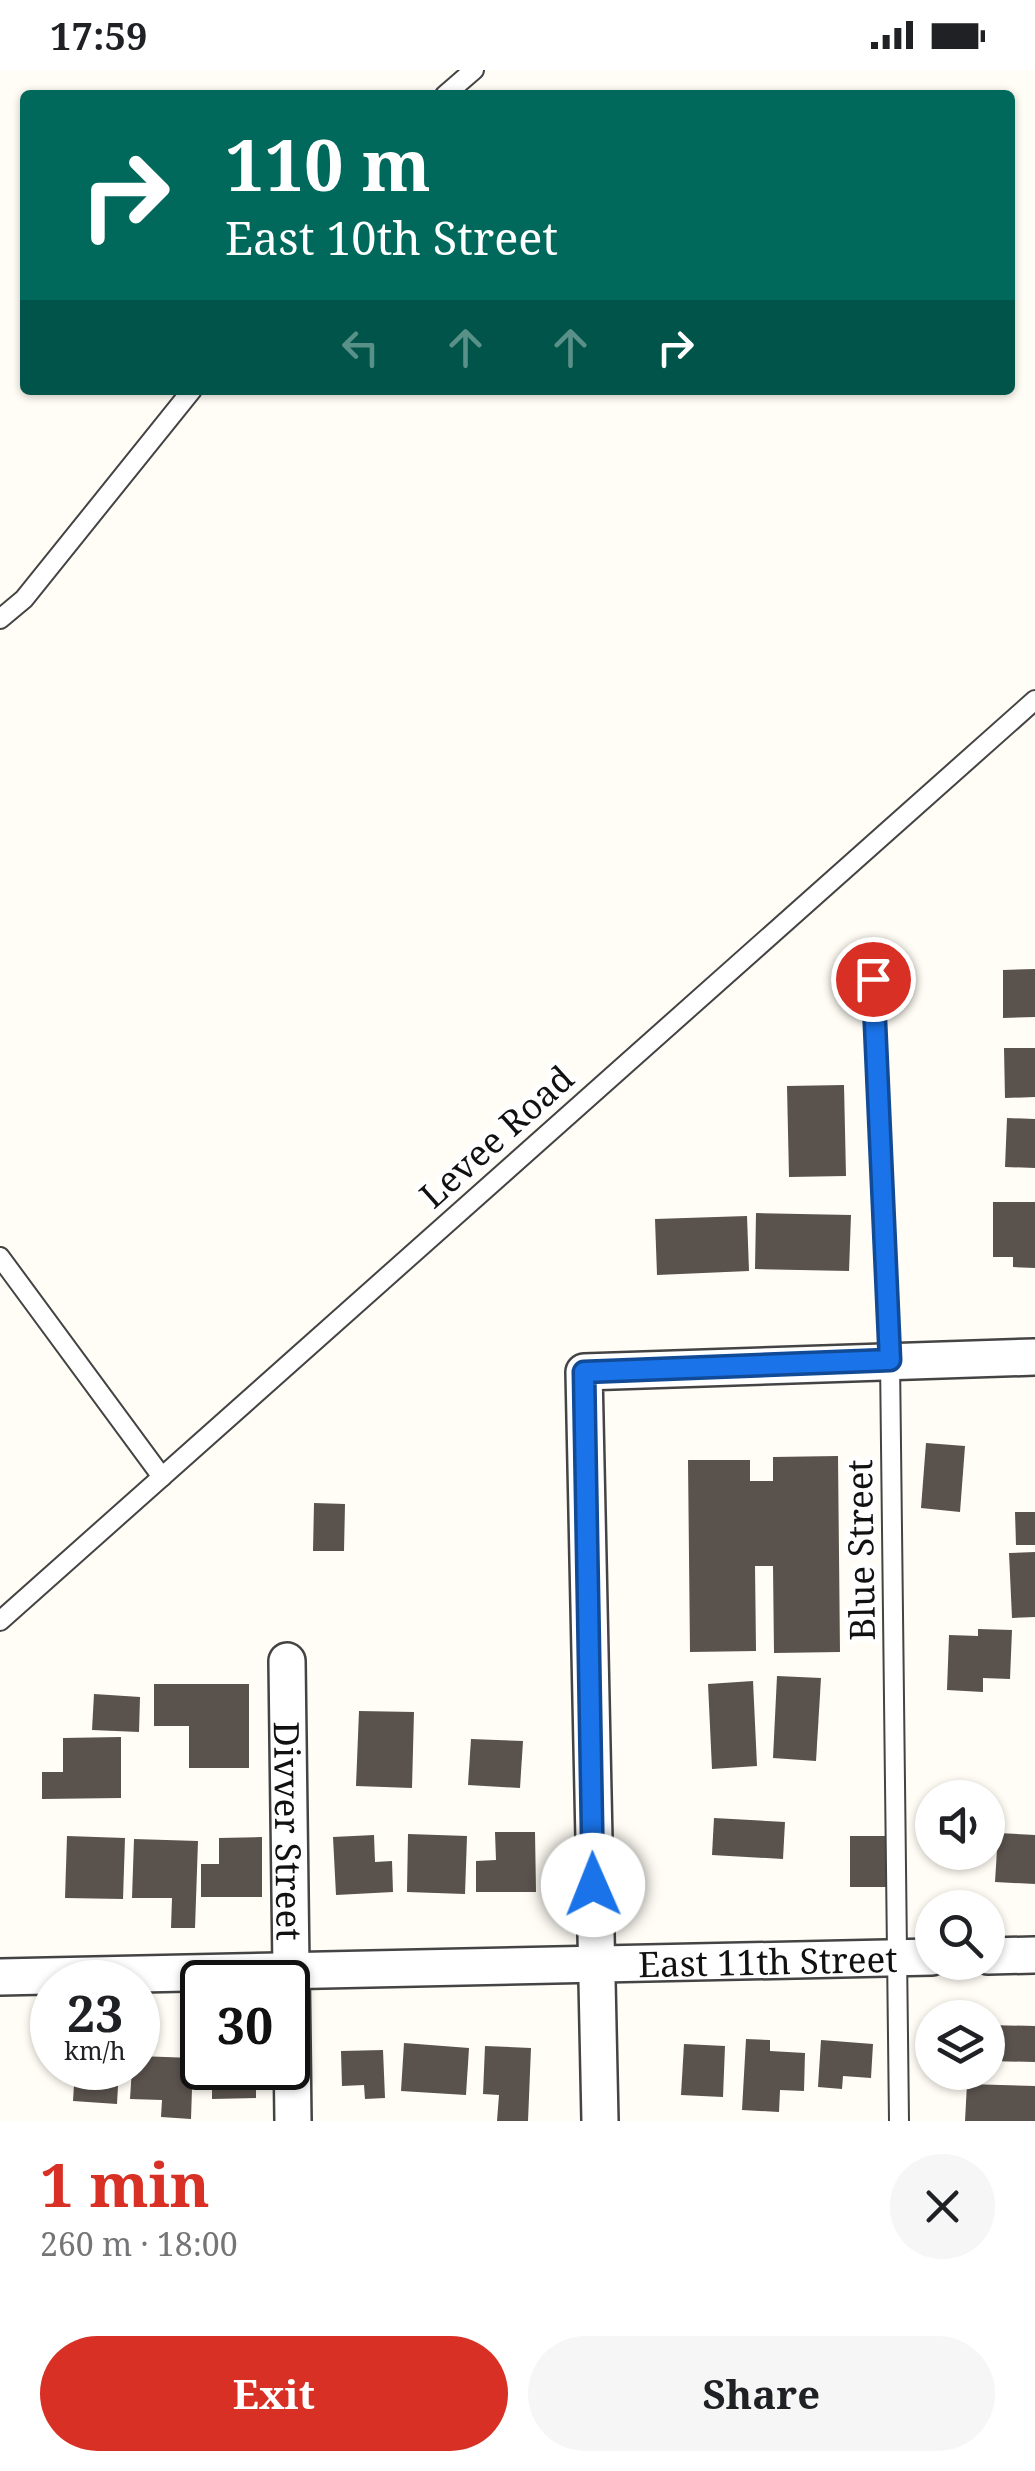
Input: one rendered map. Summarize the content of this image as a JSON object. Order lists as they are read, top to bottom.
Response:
{
  "streets": {
    "street": ["Divver Street", "East 11th Street"],
    "lane": ["Levee Road", "Blue Street"]
  },
  "page": {
    "status": "17:59",
    "turn": ["110 m", "East 10th Street"],
    "speed": "23 km/h",
    "limit": "30",
    "heading": ["1 min", "260 m · 18:00"],
    "buttons": ["Exit", "Share"]
  }
}
